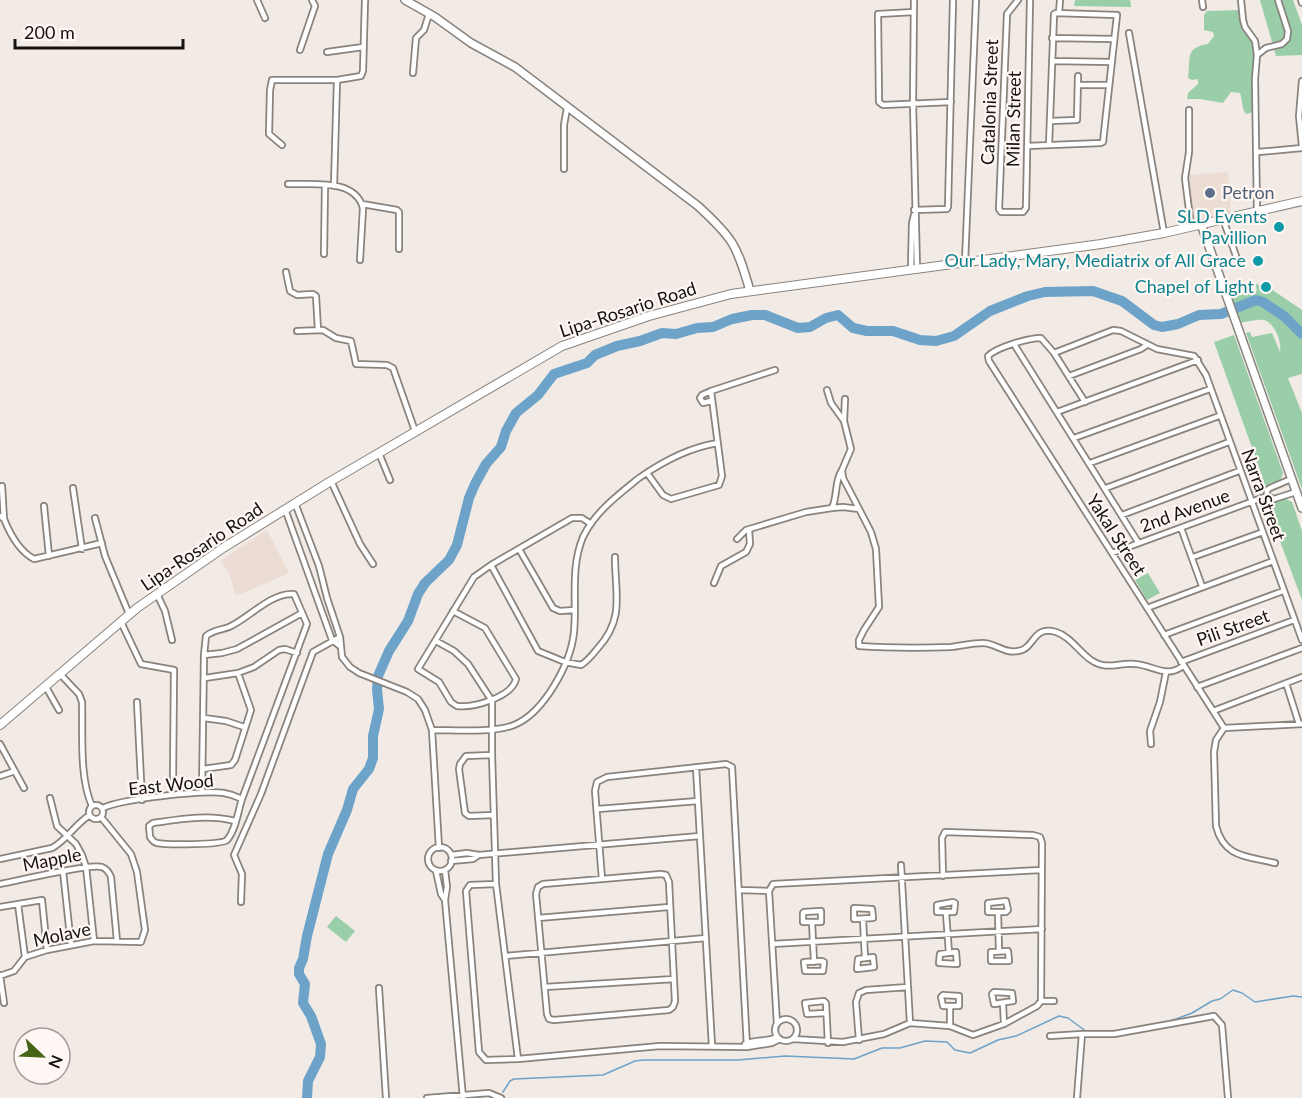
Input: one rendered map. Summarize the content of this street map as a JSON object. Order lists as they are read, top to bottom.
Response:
{
  "streets": {
    "main road": ["Lipa-Rosario Road"],
    "street": [
      "Catalonia Street",
      "Milan Street",
      "Narra Street",
      "2nd Avenue",
      "Yakal Street",
      "Pili Street",
      "East Wood",
      "Mapple",
      "Molave"
    ]
  },
  "crossings": [
    ["Catalonia Street", "Milan Street"],
    ["Narra Street", "2nd Avenue"],
    ["Narra Street", "Pili Street"],
    ["2nd Avenue", "Yakal Street"],
    ["Yakal Street", "Pili Street"],
    ["East Wood", "Molave"],
    ["Mapple", "Molave"]
  ],
  "places": [
    "Petron",
    "SLD Events Pavillion",
    "Our Lady, Mary, Mediatrix of All Grace",
    "Chapel of Light"
  ],
  "scale_bar": "200 m",
  "north": "bottom right"
}
